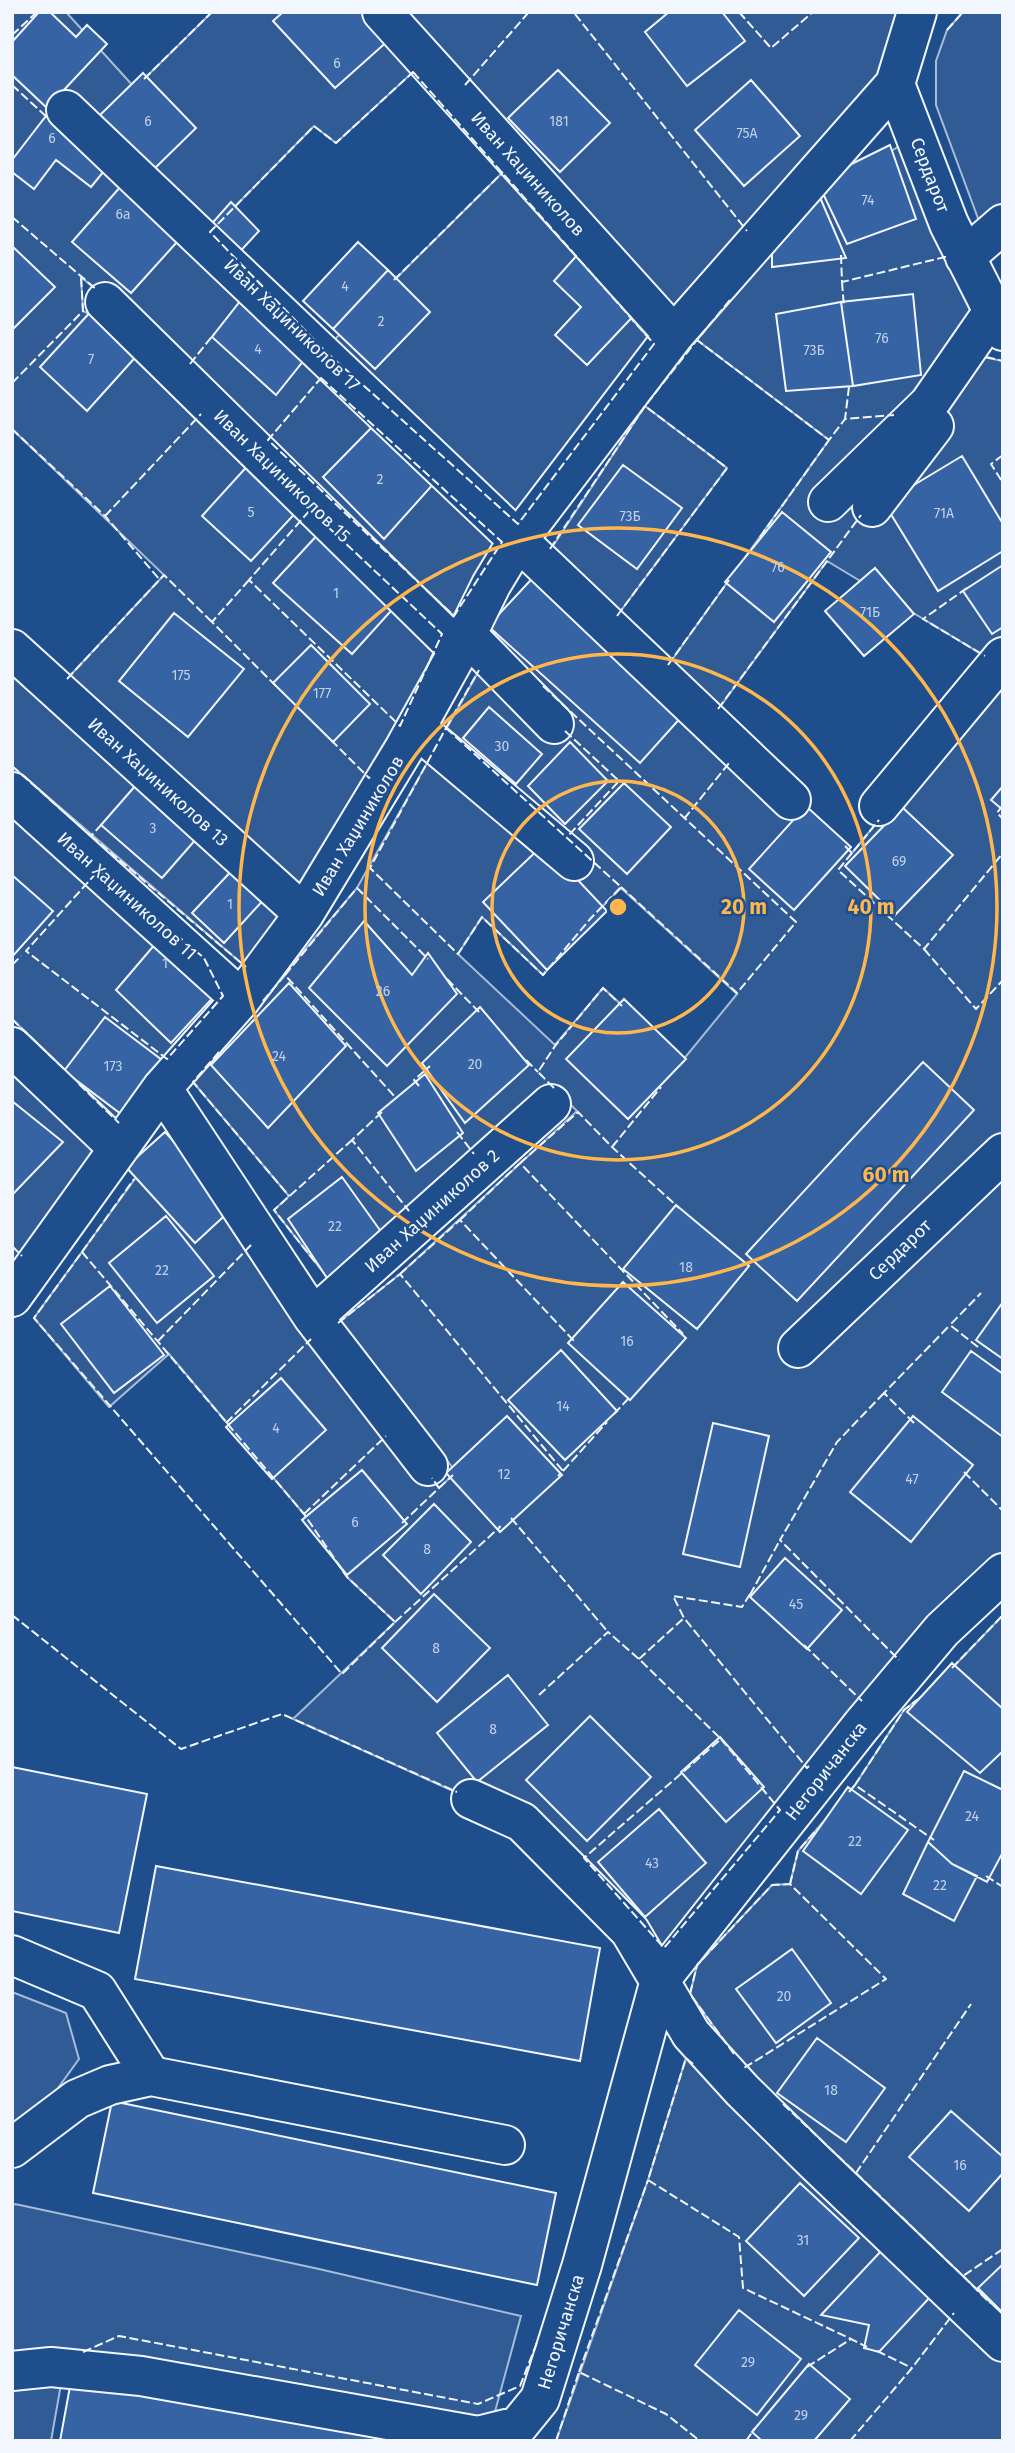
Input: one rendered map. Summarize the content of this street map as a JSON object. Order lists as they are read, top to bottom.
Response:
{
  "streets": {
    "street": [
      "Иван Хаџиниколов",
      "Сердарот",
      "Иван Хаџиниколов 17",
      "Иван Хаџиниколов 15",
      "Иван Хаџиниколов 13",
      "Иван Хаџиниколов 11",
      "Иван Хаџиниколов 2",
      "Негоричанска"
    ]
  },
  "crossings": [
    ["Иван Хаџиниколов", "Сердарот"],
    ["Иван Хаџиниколов", "Иван Хаџиниколов 17"],
    ["Иван Хаџиниколов", "Иван Хаџиниколов 15"],
    ["Иван Хаџиниколов", "Иван Хаџиниколов 13"],
    ["Иван Хаџиниколов", "Иван Хаџиниколов 11"]
  ],
  "house_numbers": [
    "6",
    "6",
    "181",
    "75А",
    "6",
    "74",
    "6a",
    "4",
    "2",
    "76",
    "4",
    "73Б",
    "7",
    "2",
    "5",
    "71А",
    "73Б",
    "76",
    "1",
    "71Б",
    "175",
    "177",
    "30",
    "3",
    "69",
    "1",
    "1",
    "26",
    "24",
    "20",
    "173",
    "22",
    "18",
    "22",
    "16",
    "14",
    "4",
    "12",
    "47",
    "6",
    "8",
    "45",
    "8",
    "8",
    "24",
    "22",
    "43",
    "22",
    "20",
    "18",
    "16",
    "31",
    "29",
    "29"
  ],
  "rings": ["20 m", "40 m", "60 m"]
}
